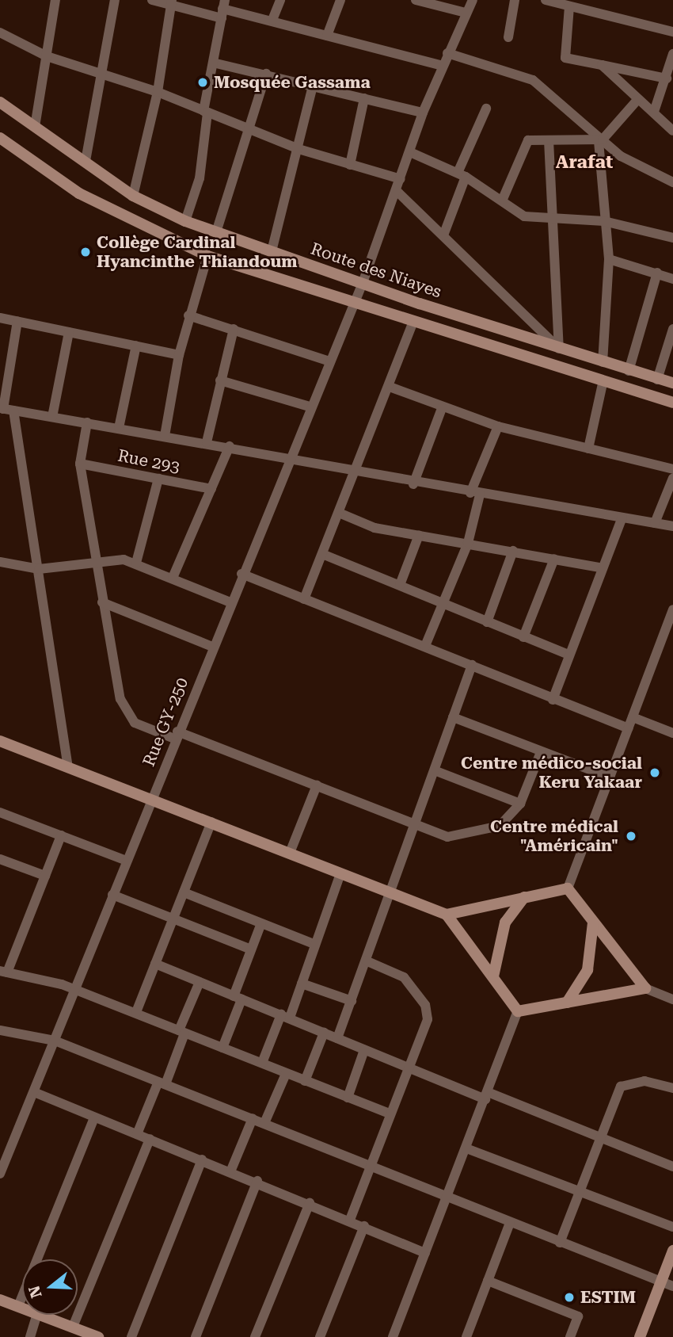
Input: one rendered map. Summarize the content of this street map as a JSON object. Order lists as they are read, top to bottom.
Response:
{
  "streets": {
    "main road": ["Route des Niayes"],
    "street": ["Rue 293", "Rue GY-250"]
  },
  "crossings": [
    ["Route des Niayes", "Rue GY-250"]
  ],
  "districts": ["Arafat"],
  "places": [
    "Mosquée Gassama",
    "Collège Cardinal Hyancinthe Thiandoum",
    "Centre médico-social Keru Yakaar",
    "Centre médical \"Américain\"",
    "ESTIM"
  ],
  "north": "left"
}
